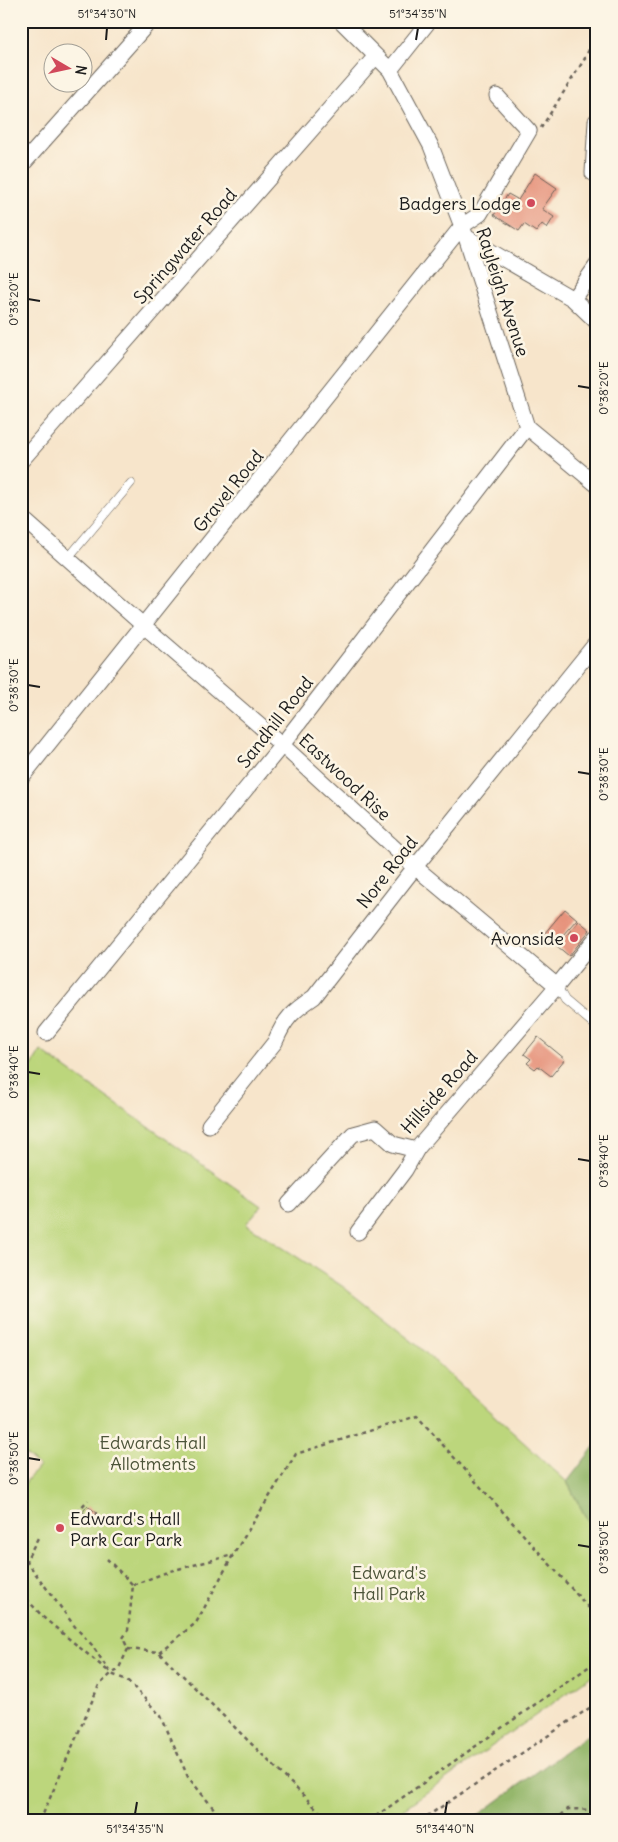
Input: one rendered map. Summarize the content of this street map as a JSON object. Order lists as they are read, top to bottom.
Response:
{
  "streets": {
    "street": [
      "Springwater Road",
      "Rayleigh Avenue",
      "Gravel Road",
      "Sandhill Road",
      "Eastwood Rise",
      "Nore Road",
      "Hillside Road"
    ]
  },
  "crossings": [
    ["Springwater Road", "Rayleigh Avenue"],
    ["Rayleigh Avenue", "Gravel Road"],
    ["Rayleigh Avenue", "Sandhill Road"],
    ["Gravel Road", "Eastwood Rise"],
    ["Sandhill Road", "Eastwood Rise"],
    ["Eastwood Rise", "Nore Road"],
    ["Eastwood Rise", "Hillside Road"]
  ],
  "parks": ["Edwards Hall Allotments", "Edward's Hall Park"],
  "places": ["Badgers Lodge", "Avonside", "Edward's Hall Park Car Park"],
  "north": "right",
  "coordinates": [
    "51°34'30\"N",
    "51°34'35\"N",
    "0°38'20\"E",
    "0°38'30\"E",
    "0°38'40\"E",
    "0°38'50\"E",
    "51°34'40\"N"
  ]
}
